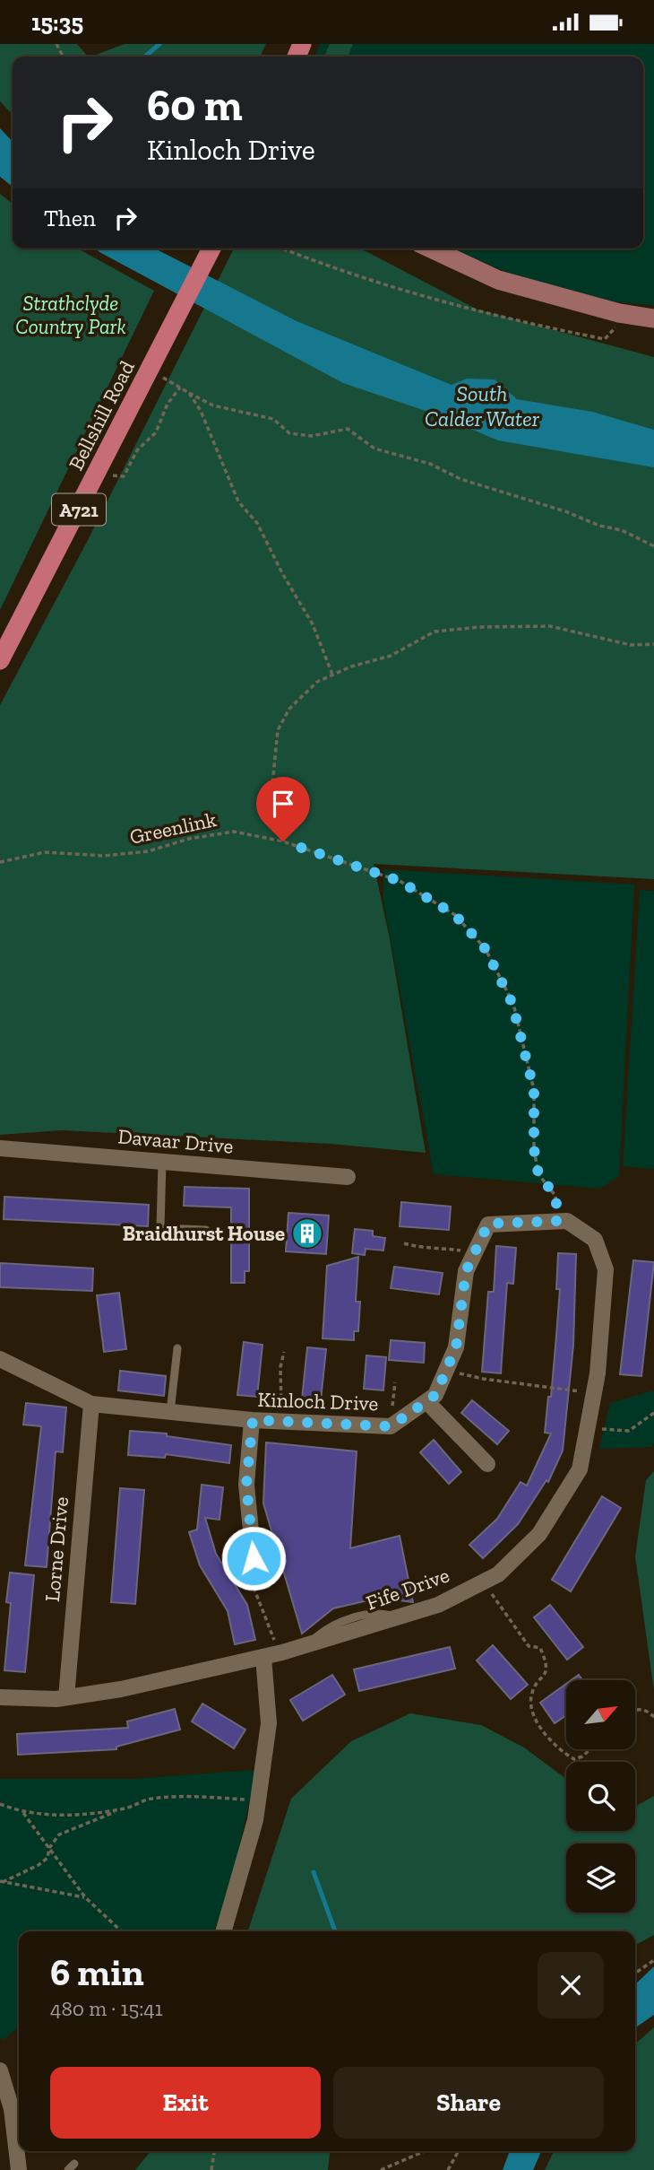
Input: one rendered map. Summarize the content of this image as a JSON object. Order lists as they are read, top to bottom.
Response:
{
  "streets": {
    "main road": ["Bellshill Road", "A721"],
    "street": [
      "Davaar Drive",
      "Kinloch Drive",
      "Lorne Drive",
      "Fife Drive"
    ],
    "path": ["Greenlink"]
  },
  "crossings": [
    ["Bellshill Road", "A721"],
    ["Greenlink", "Kinloch Drive"],
    ["Kinloch Drive", "Lorne Drive"],
    ["Kinloch Drive", "Fife Drive"],
    ["Lorne Drive", "Fife Drive"]
  ],
  "water": ["South Calder Water"],
  "parks": ["Strathclyde Country Park"],
  "places": {
    "building": ["Braidhurst House"]
  },
  "north": "top right",
  "page": {
    "status": "15:35",
    "turn": ["60 m", "Kinloch Drive"],
    "then": "Then",
    "heading": ["6 min", "480 m · 15:41"],
    "buttons": ["Exit", "Share"]
  }
}
